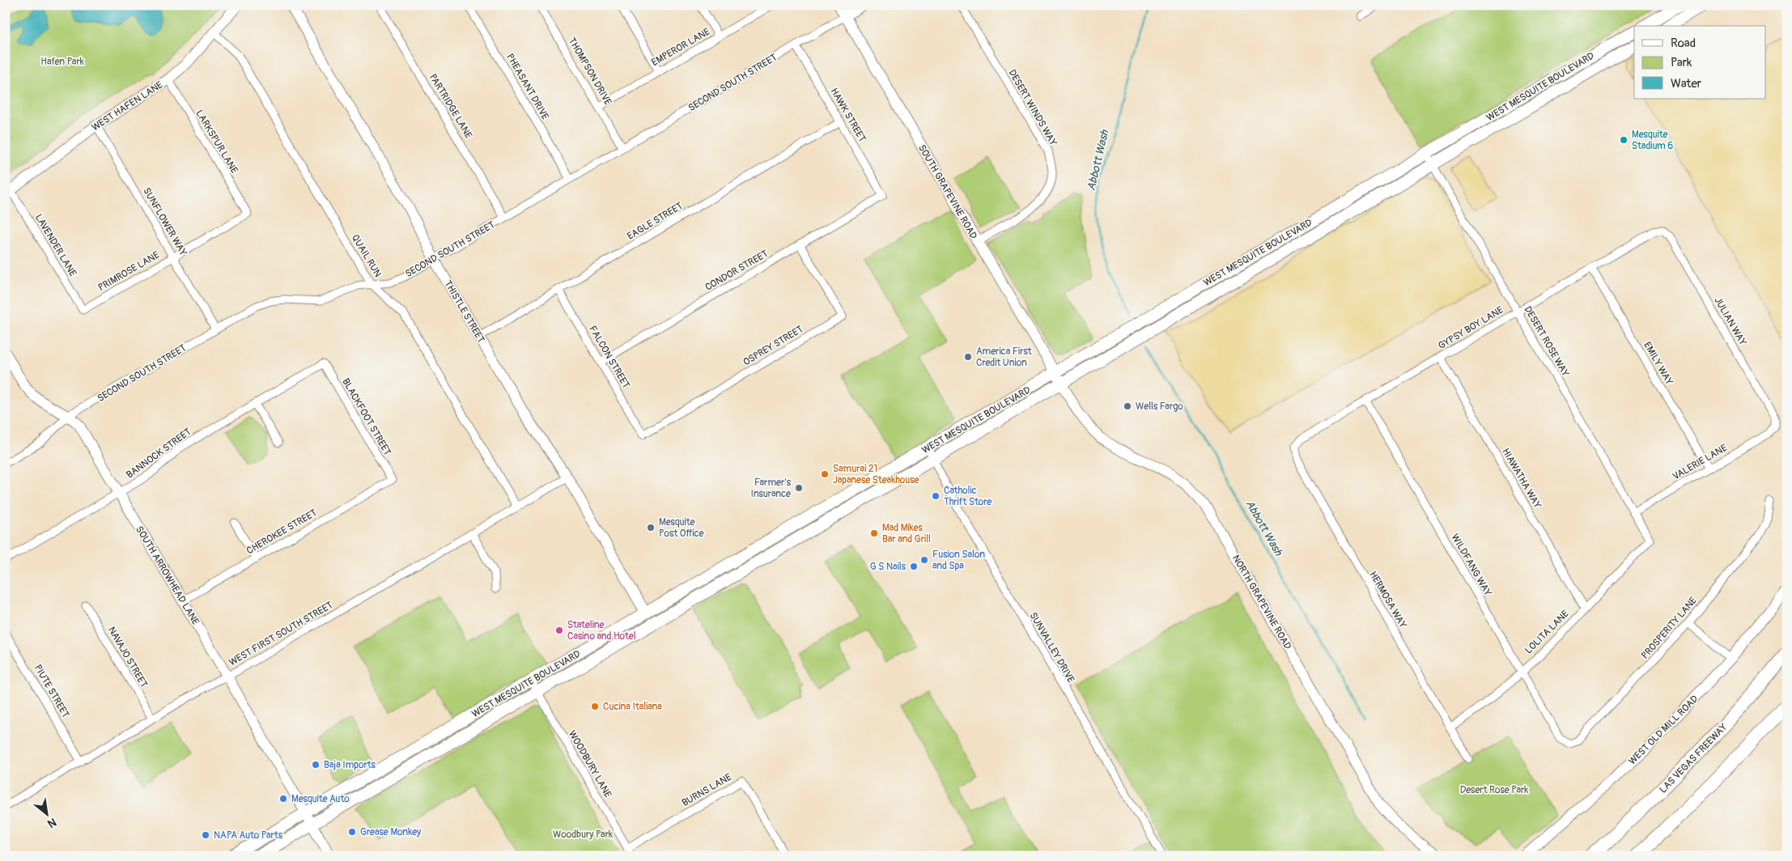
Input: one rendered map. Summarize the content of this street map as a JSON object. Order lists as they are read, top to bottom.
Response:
{
  "streets": {
    "highway": ["LAS VEGAS FREEWAY"],
    "main road": ["WEST MESQUITE BOULEVARD"],
    "street": [
      "EMPEROR LANE",
      "THOMPSON DRIVE",
      "SECOND SOUTH STREET",
      "PHEASANT DRIVE",
      "WEST HAFEN LANE",
      "PARTRIDGE LANE",
      "DESERT WINDS WAY",
      "HAWK STREET",
      "LARKSPUR LANE",
      "SOUTH GRAPEVINE ROAD",
      "EAGLE STREET",
      "SUNFLOWER WAY",
      "LAVENDER LANE",
      "QUAIL RUN",
      "CONDOR STREET",
      "PRIMROSE LANE",
      "THISTLE STREET",
      "JULIAN WAY",
      "GYPSY BOY LANE",
      "DESERT ROSE WAY",
      "OSPREY STREET",
      "FALCON STREET",
      "EMILY WAY",
      "BLACKFOOT STREET",
      "BANNOCK STREET",
      "VALERIE LANE",
      "HIAWATHA WAY",
      "CHEROKEE STREET",
      "WILDFANG WAY",
      "SOUTH ARROWHEAD LANE",
      "HERMOSA WAY",
      "NORTH GRAPEVINE ROAD",
      "PROSPERITY LANE",
      "LOLITA LANE",
      "WEST FIRST SOUTH STREET",
      "SUNVALLEY DRIVE",
      "NAVAJO STREET",
      "PIUTE STREET",
      "WEST OLD MILL ROAD",
      "WOODBURY LANE",
      "BURNS LANE"
    ]
  },
  "crossings": [
    ["EMPEROR LANE", "THOMPSON DRIVE"],
    ["THOMPSON DRIVE", "SECOND SOUTH STREET"],
    ["SECOND SOUTH STREET", "PHEASANT DRIVE"],
    ["SECOND SOUTH STREET", "PARTRIDGE LANE"],
    ["SECOND SOUTH STREET", "HAWK STREET"],
    ["SECOND SOUTH STREET", "SOUTH GRAPEVINE ROAD"],
    ["SECOND SOUTH STREET", "SUNFLOWER WAY"],
    ["SECOND SOUTH STREET", "QUAIL RUN"],
    ["SECOND SOUTH STREET", "THISTLE STREET"],
    ["SECOND SOUTH STREET", "SOUTH ARROWHEAD LANE"],
    ["WEST MESQUITE BOULEVARD", "SOUTH GRAPEVINE ROAD"],
    ["WEST MESQUITE BOULEVARD", "THISTLE STREET"],
    ["WEST MESQUITE BOULEVARD", "DESERT ROSE WAY"],
    ["WEST MESQUITE BOULEVARD", "SOUTH ARROWHEAD LANE"],
    ["WEST MESQUITE BOULEVARD", "NORTH GRAPEVINE ROAD"],
    ["WEST MESQUITE BOULEVARD", "SUNVALLEY DRIVE"],
    ["WEST MESQUITE BOULEVARD", "WOODBURY LANE"],
    ["WEST HAFEN LANE", "LARKSPUR LANE"],
    ["WEST HAFEN LANE", "SUNFLOWER WAY"],
    ["WEST HAFEN LANE", "LAVENDER LANE"],
    ["WEST HAFEN LANE", "QUAIL RUN"],
    ["DESERT WINDS WAY", "SOUTH GRAPEVINE ROAD"],
    ["HAWK STREET", "EAGLE STREET"],
    ["HAWK STREET", "CONDOR STREET"],
    ["LARKSPUR LANE", "PRIMROSE LANE"],
    ["SOUTH GRAPEVINE ROAD", "NORTH GRAPEVINE ROAD"],
    ["EAGLE STREET", "THISTLE STREET"],
    ["EAGLE STREET", "FALCON STREET"],
    ["SUNFLOWER WAY", "PRIMROSE LANE"],
    ["LAVENDER LANE", "PRIMROSE LANE"],
    ["QUAIL RUN", "WEST FIRST SOUTH STREET"],
    ["CONDOR STREET", "OSPREY STREET"],
    ["CONDOR STREET", "FALCON STREET"],
    ["THISTLE STREET", "WEST FIRST SOUTH STREET"],
    ["JULIAN WAY", "GYPSY BOY LANE"],
    ["JULIAN WAY", "VALERIE LANE"],
    ["GYPSY BOY LANE", "DESERT ROSE WAY"],
    ["GYPSY BOY LANE", "EMILY WAY"],
    ["GYPSY BOY LANE", "HIAWATHA WAY"],
    ["GYPSY BOY LANE", "WILDFANG WAY"],
    ["GYPSY BOY LANE", "HERMOSA WAY"],
    ["DESERT ROSE WAY", "VALERIE LANE"],
    ["DESERT ROSE WAY", "LOLITA LANE"],
    ["OSPREY STREET", "FALCON STREET"],
    ["EMILY WAY", "VALERIE LANE"],
    ["BLACKFOOT STREET", "BANNOCK STREET"],
    ["BLACKFOOT STREET", "CHEROKEE STREET"],
    ["BANNOCK STREET", "SOUTH ARROWHEAD LANE"],
    ["HIAWATHA WAY", "LOLITA LANE"],
    ["CHEROKEE STREET", "SOUTH ARROWHEAD LANE"],
    ["WILDFANG WAY", "PROSPERITY LANE"],
    ["WILDFANG WAY", "LOLITA LANE"],
    ["SOUTH ARROWHEAD LANE", "WEST FIRST SOUTH STREET"],
    ["HERMOSA WAY", "LOLITA LANE"],
    ["WEST FIRST SOUTH STREET", "NAVAJO STREET"],
    ["WEST FIRST SOUTH STREET", "PIUTE STREET"],
    ["WOODBURY LANE", "BURNS LANE"]
  ],
  "water": ["Abbott Wash"],
  "parks": ["Hafen Park", "Desert Rose Park", "Woodbury Park"],
  "places": [
    "Mesquite Stadium 6",
    "America First Credit Union",
    "Wells Fargo",
    "Samurai 21 Japanese Steakhouse",
    "Farmer's Insurance",
    "Catholic Thrift Store",
    "Mesquite Post Office",
    "Mad Mikes Bar and Grill",
    "Fusion Salon and Spa",
    "G S Nails",
    "Stateline Casino and Hotel",
    "Cucina Italiana",
    "Baja Imports",
    "Mesquite Auto",
    "Grease Monkey",
    "NAPA Auto Parts"
  ],
  "legend": ["Road", "Park", "Water"],
  "north": "bottom right"
}
